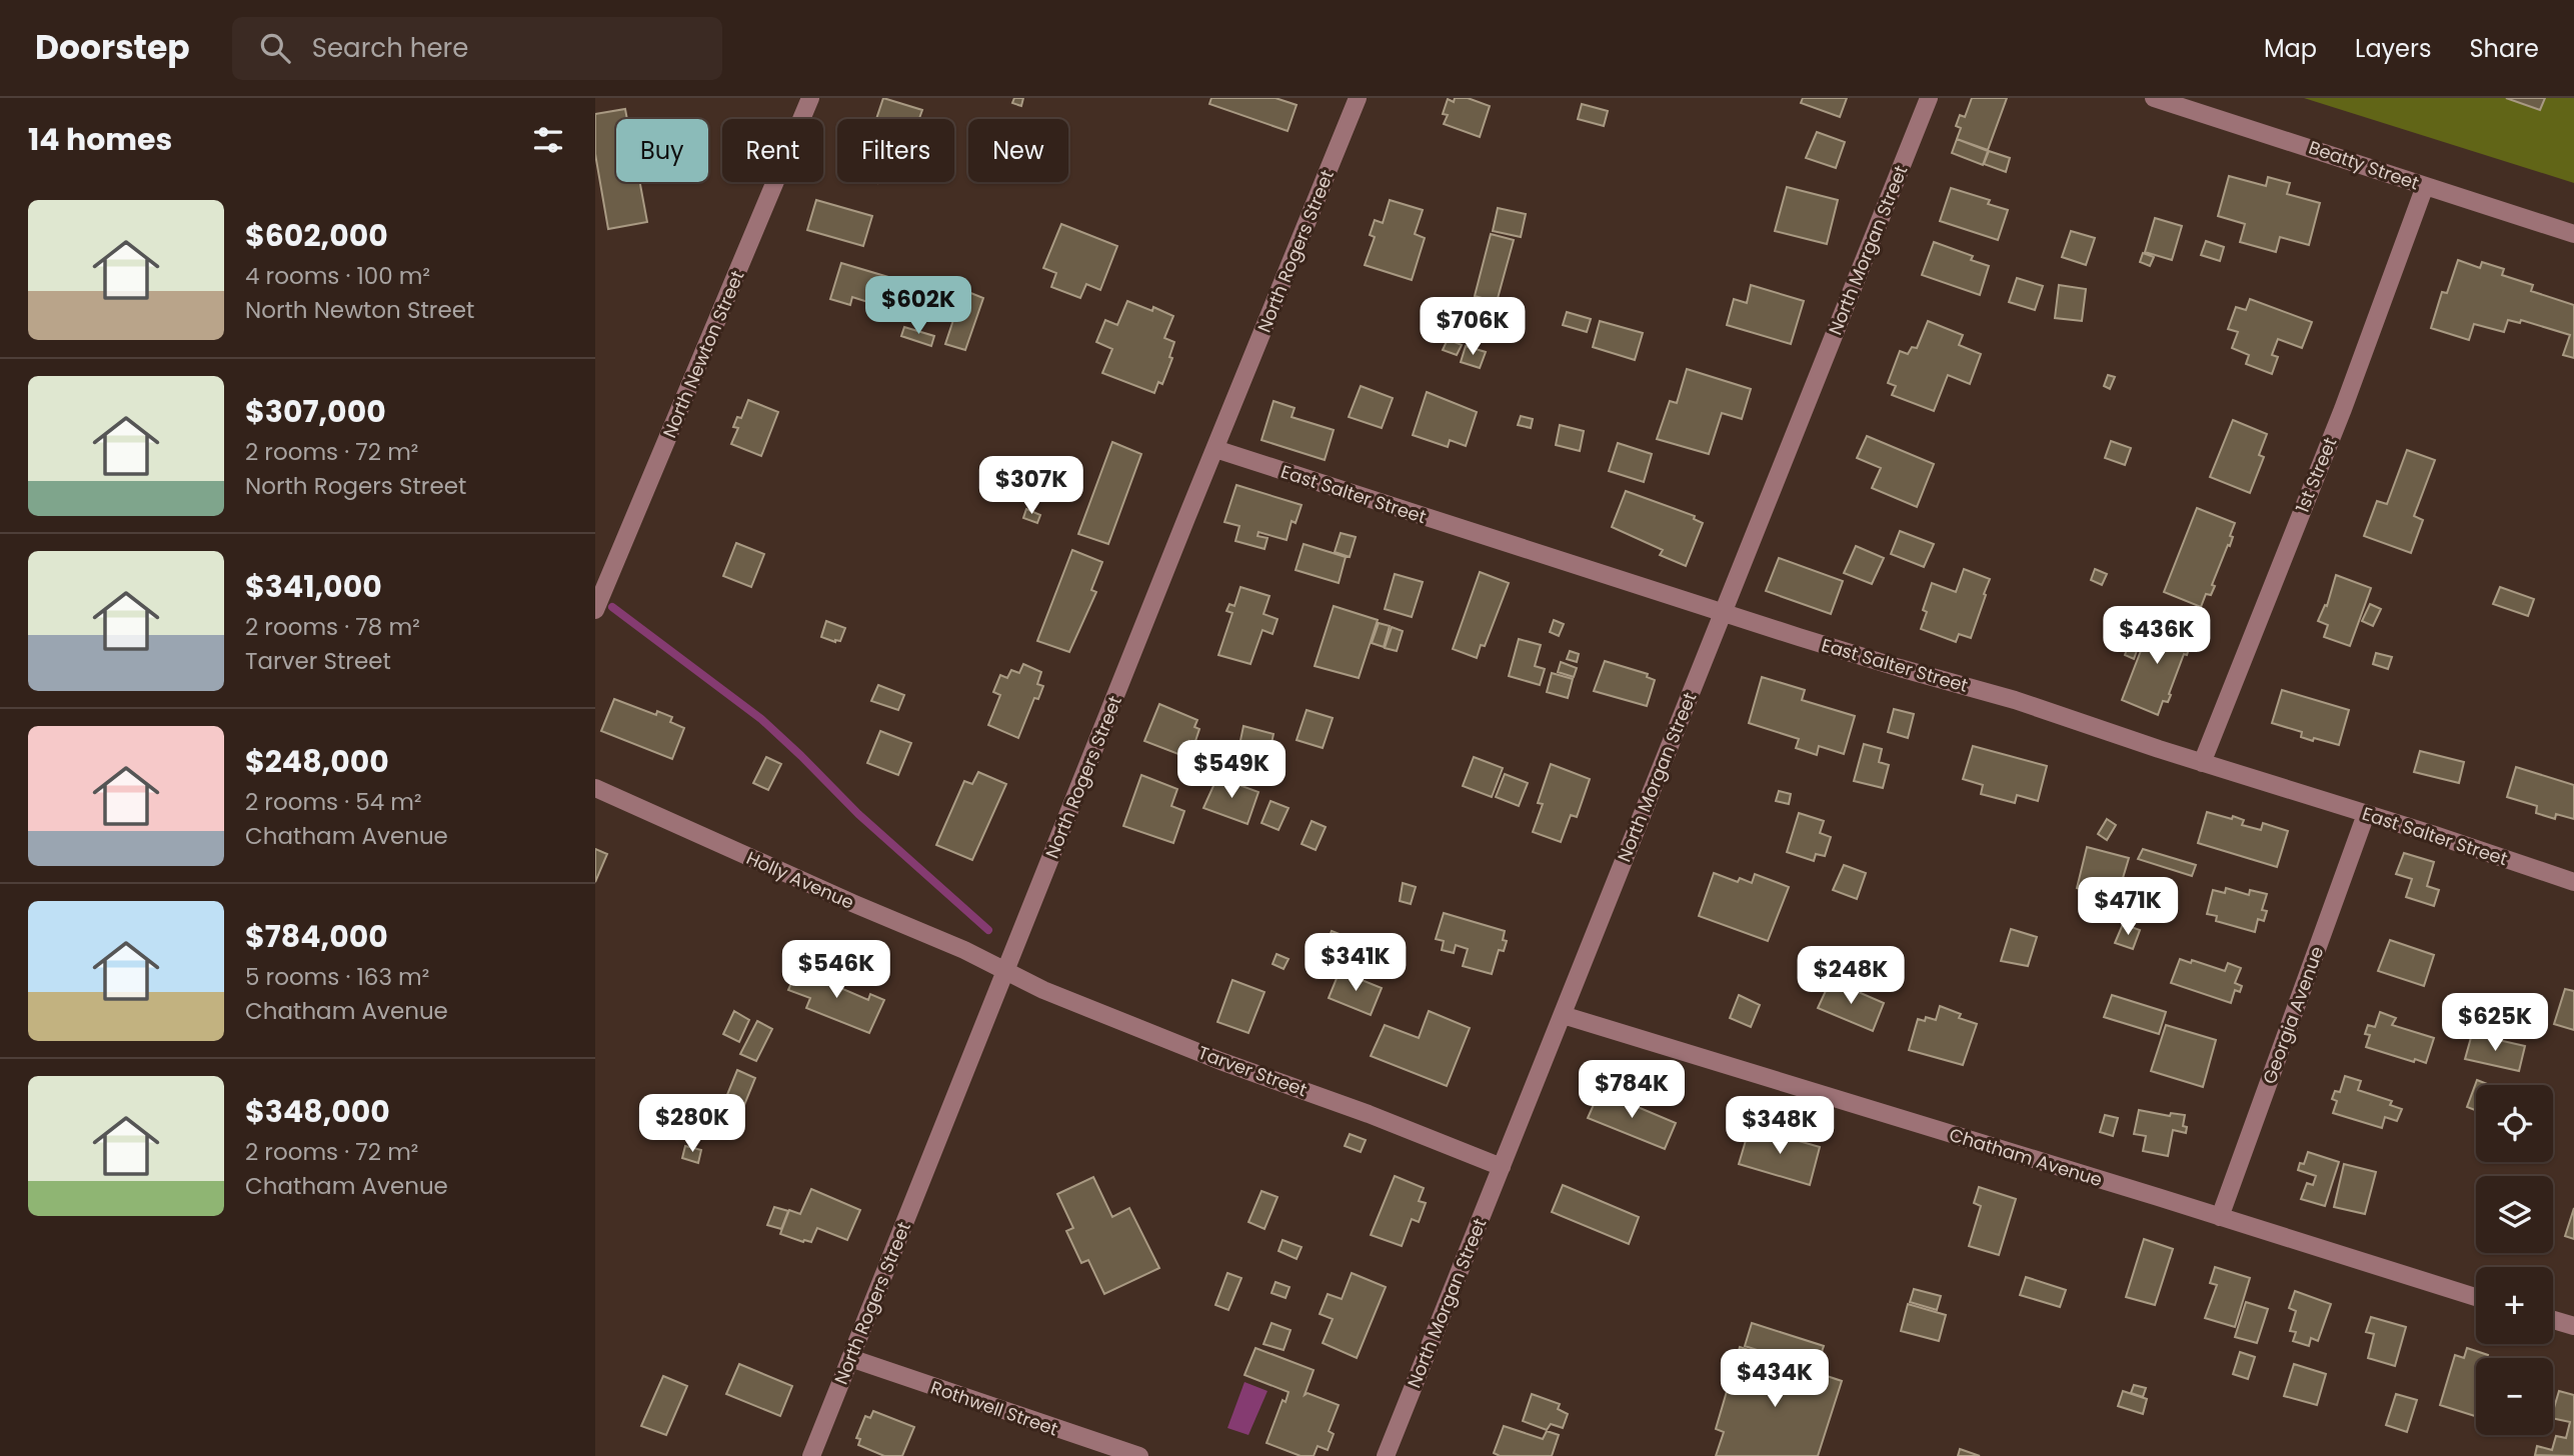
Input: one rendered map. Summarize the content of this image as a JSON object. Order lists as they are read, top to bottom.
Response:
{
  "streets": {
    "street": [
      "Beatty Street",
      "North Morgan Street",
      "North Rogers Street",
      "North Newton Street",
      "1st Street",
      "East Salter Street",
      "Holly Avenue",
      "Georgia Avenue",
      "Tarver Street",
      "Chatham Avenue",
      "Rothwell Street"
    ]
  },
  "crossings": [
    ["Beatty Street", "1st Street"],
    ["North Morgan Street", "East Salter Street"],
    ["North Morgan Street", "Tarver Street"],
    ["North Morgan Street", "Chatham Avenue"],
    ["North Rogers Street", "East Salter Street"],
    ["North Rogers Street", "Holly Avenue"],
    ["North Rogers Street", "Tarver Street"],
    ["North Rogers Street", "Rothwell Street"],
    ["1st Street", "East Salter Street"],
    ["East Salter Street", "Georgia Avenue"],
    ["Holly Avenue", "Tarver Street"],
    ["Georgia Avenue", "Chatham Avenue"]
  ],
  "page": {
    "header": "Doorstep",
    "search": "Search here",
    "nav": ["Map", "Layers", "Share"],
    "heading": "14 homes",
    "chip": [
      "Buy",
      "Rent",
      "Filters",
      "New"
    ],
    "list": [
      {
        "name": "$602,000",
        "note": "4 rooms · 100 m² · North Newton Street"
      },
      {
        "name": "$307,000",
        "note": "2 rooms · 72 m² · North Rogers Street"
      },
      {
        "name": "$341,000",
        "note": "2 rooms · 78 m² · Tarver Street"
      },
      {
        "name": "$248,000",
        "note": "2 rooms · 54 m² · Chatham Avenue"
      },
      {
        "name": "$784,000",
        "note": "5 rooms · 163 m² · Chatham Avenue"
      },
      {
        "name": "$348,000",
        "note": "2 rooms · 72 m² · Chatham Avenue"
      }
    ],
    "price": [
      "$602K",
      "$706K",
      "$307K",
      "$436K",
      "$549K",
      "$471K",
      "$341K",
      "$546K",
      "$248K",
      "$625K",
      "$784K",
      "$280K",
      "$348K",
      "$434K"
    ],
    "map_buttons": ["+", "−"]
  }
}
